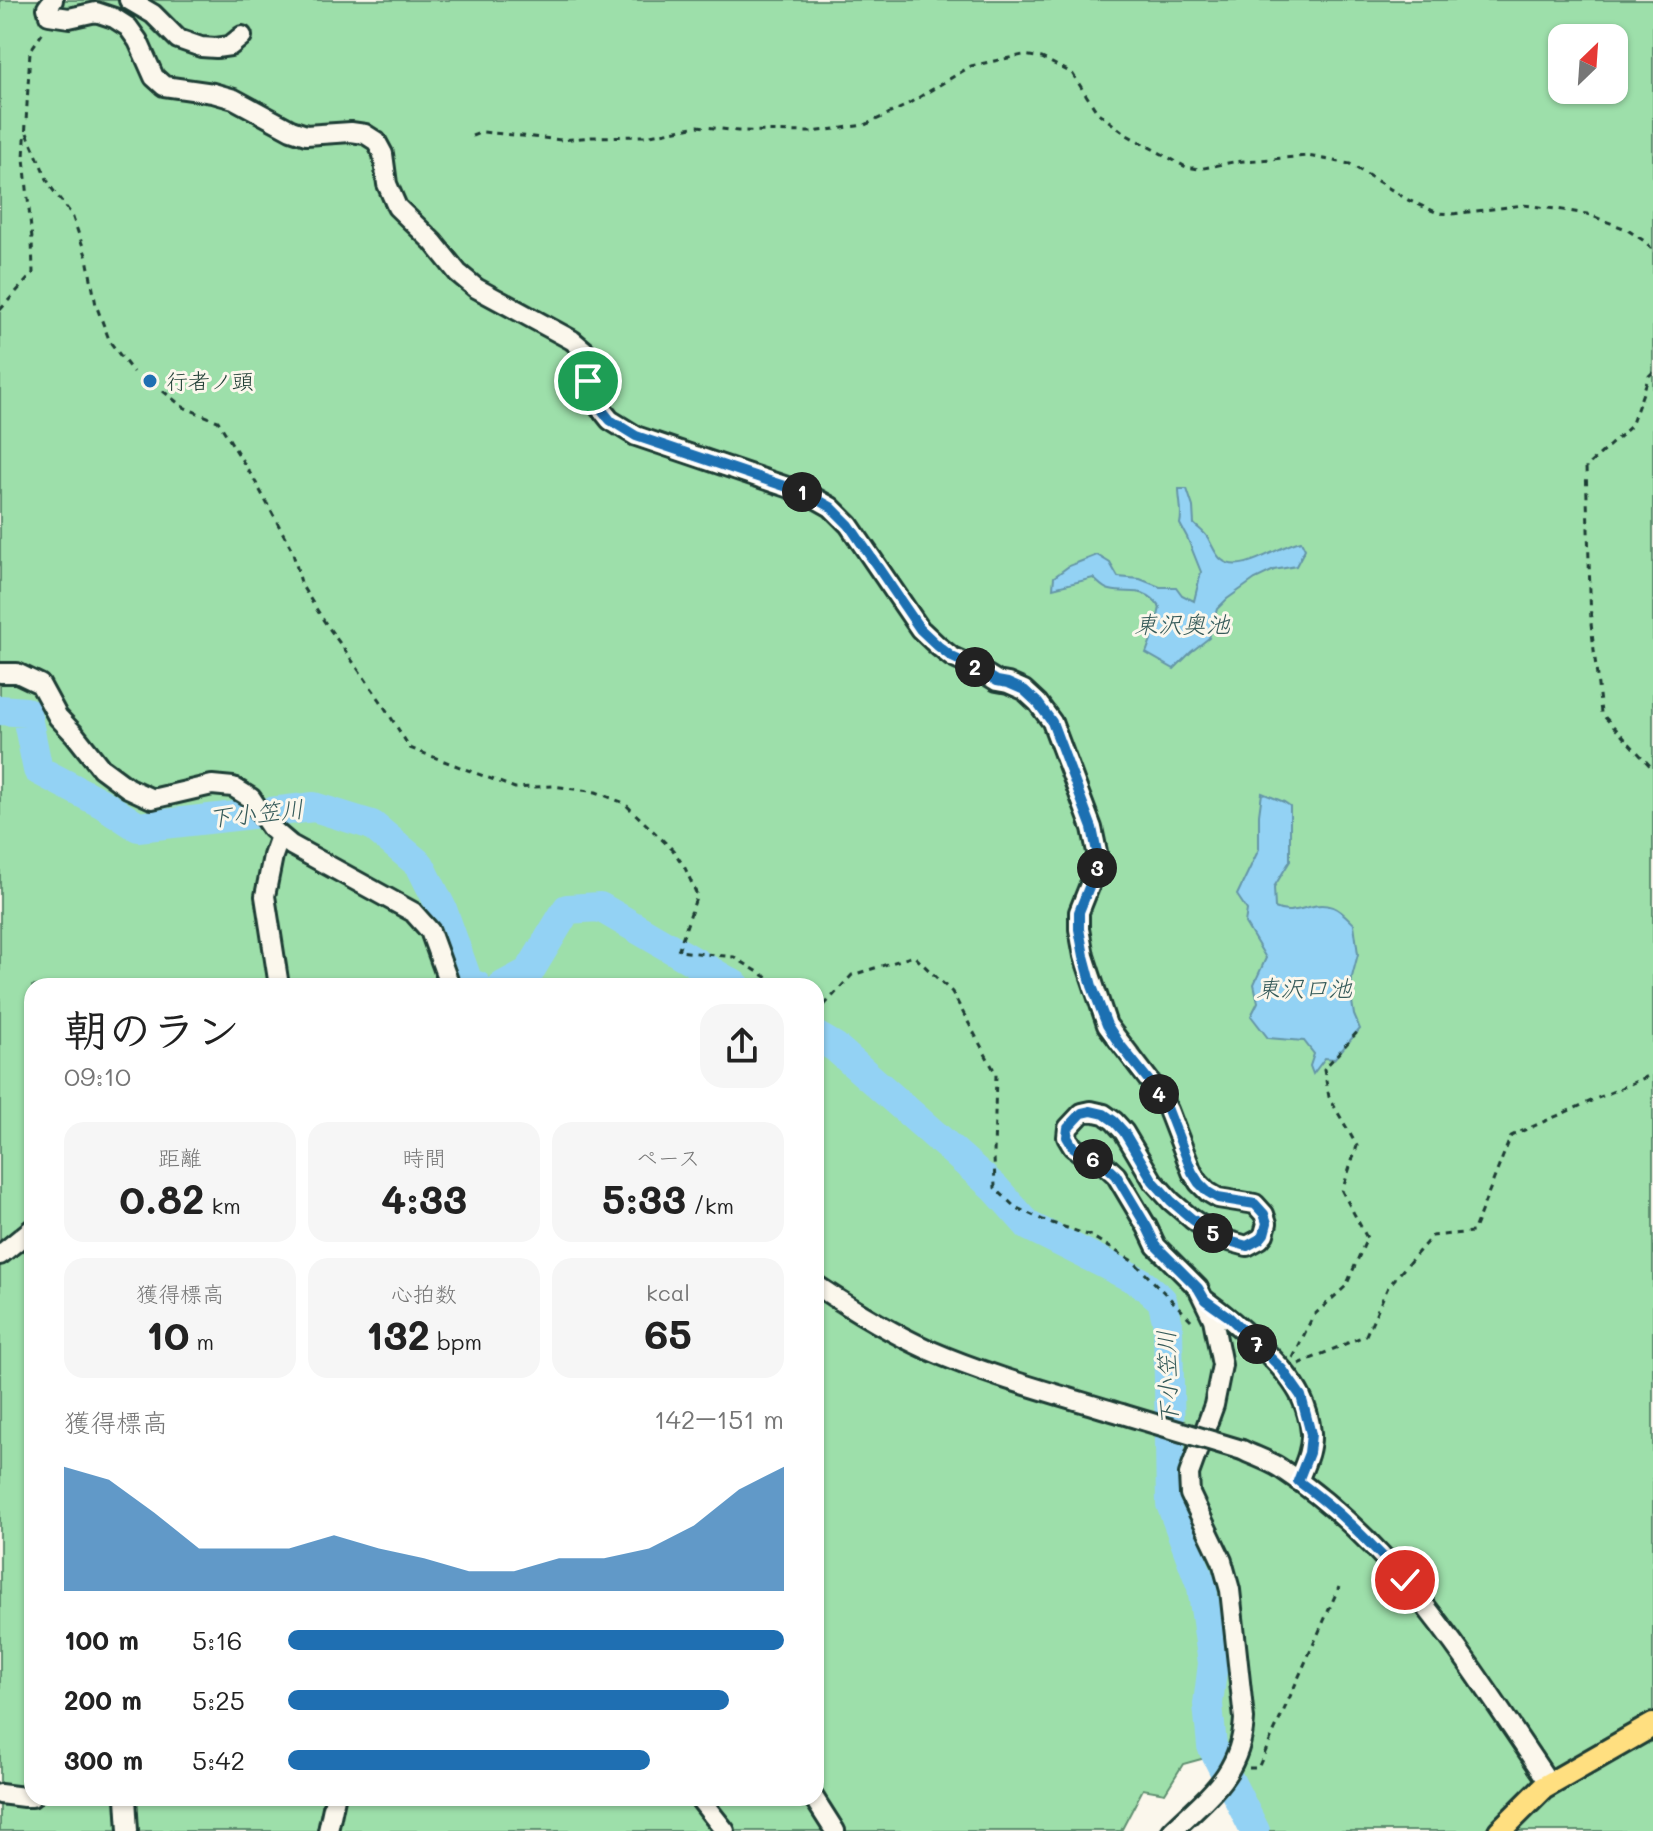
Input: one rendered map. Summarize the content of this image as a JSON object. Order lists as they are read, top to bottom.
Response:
{
  "water": ["東沢奥池", "下小笠川", "東沢口池"],
  "places": ["行者ノ頭"],
  "north": "top right",
  "page": {
    "pins": [
      "1",
      "2",
      "3",
      "4",
      "6",
      "5",
      "7"
    ],
    "heading": ["朝のラン", "09:10"],
    "stats": [
      ["距離", "0.82 km"],
      ["時間", "4:33"],
      ["ペース", "5:33 /km"],
      ["獲得標高", "10 m"],
      ["心拍数", "132 bpm"],
      ["kcal", "65"]
    ],
    "chart": ["獲得標高", "142–151 m"],
    "list": [
      {
        "name": "100 m",
        "note": "5:16"
      },
      {
        "name": "200 m",
        "note": "5:25"
      },
      {
        "name": "300 m",
        "note": "5:42"
      }
    ]
  }
}
